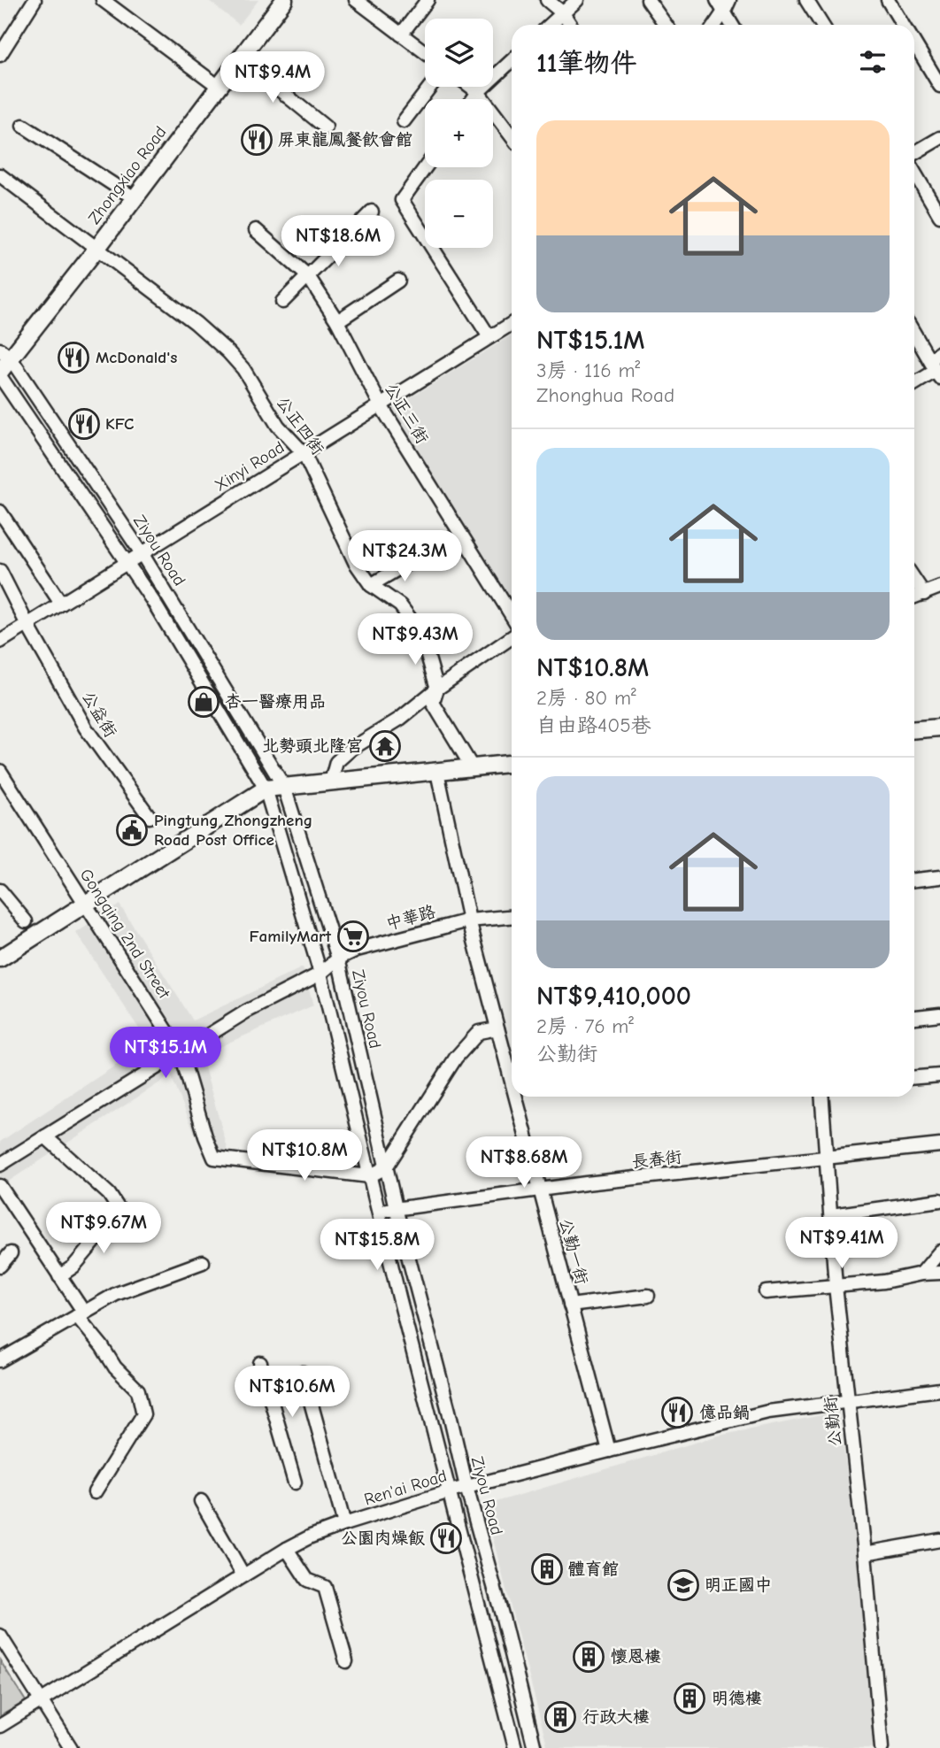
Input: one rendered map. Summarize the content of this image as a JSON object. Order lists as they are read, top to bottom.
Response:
{
  "streets": {
    "main road": ["Zhongxiao Road"],
    "street": [
      "公正三街",
      "公正四街",
      "Xinyi Road",
      "Ziyou Road",
      "公益街",
      "中華路",
      "Gongqing 2nd Street",
      "長春街",
      "公勤一街",
      "公勤街",
      "Ren'ai Road"
    ]
  },
  "crossings": [
    ["Zhongxiao Road", "公正四街"],
    ["Zhongxiao Road", "Ziyou Road"],
    ["公正三街", "Xinyi Road"],
    ["公正四街", "Xinyi Road"],
    ["Xinyi Road", "Ziyou Road"],
    ["Xinyi Road", "公益街"],
    ["Ziyou Road", "中華路"],
    ["Ziyou Road", "Gongqing 2nd Street"],
    ["Ziyou Road", "長春街"],
    ["Ziyou Road", "Ren'ai Road"],
    ["中華路", "Gongqing 2nd Street"],
    ["中華路", "公勤一街"],
    ["長春街", "公勤一街"],
    ["長春街", "公勤街"],
    ["公勤一街", "Ren'ai Road"],
    ["公勤街", "Ren'ai Road"]
  ],
  "places": {
    "restaurant": [
      "屏東龍鳳餐飲會館",
      "McDonald's",
      "KFC",
      "億品鍋",
      "公園肉燥飯"
    ],
    "shop": ["杏一醫療用品"],
    "temple": ["北勢頭北隆宮"],
    "public building": ["Pingtung Zhongzheng Road Post Office"],
    "supermarket": ["FamilyMart"],
    "building": [
      "體育館",
      "懷恩樓",
      "明德樓",
      "行政大樓"
    ],
    "school or university": ["明正國中"]
  },
  "page": {
    "map_buttons": ["+", "−"],
    "heading": "11筆物件",
    "price": [
      "NT$9.4M",
      "NT$18.6M",
      "NT$24.3M",
      "NT$9.43M",
      "NT$15.1M",
      "NT$10.8M",
      "NT$8.68M",
      "NT$9.67M",
      "NT$9.41M",
      "NT$15.8M",
      "NT$10.6M"
    ],
    "list": [
      {
        "name": "NT$15.1M",
        "note": "3房 · 116 m² · Zhonghua Road"
      },
      {
        "name": "NT$10.8M",
        "note": "2房 · 80 m² · 自由路405巷"
      },
      {
        "name": "NT$9,410,000",
        "note": "2房 · 76 m² · 公勤街"
      }
    ]
  }
}
